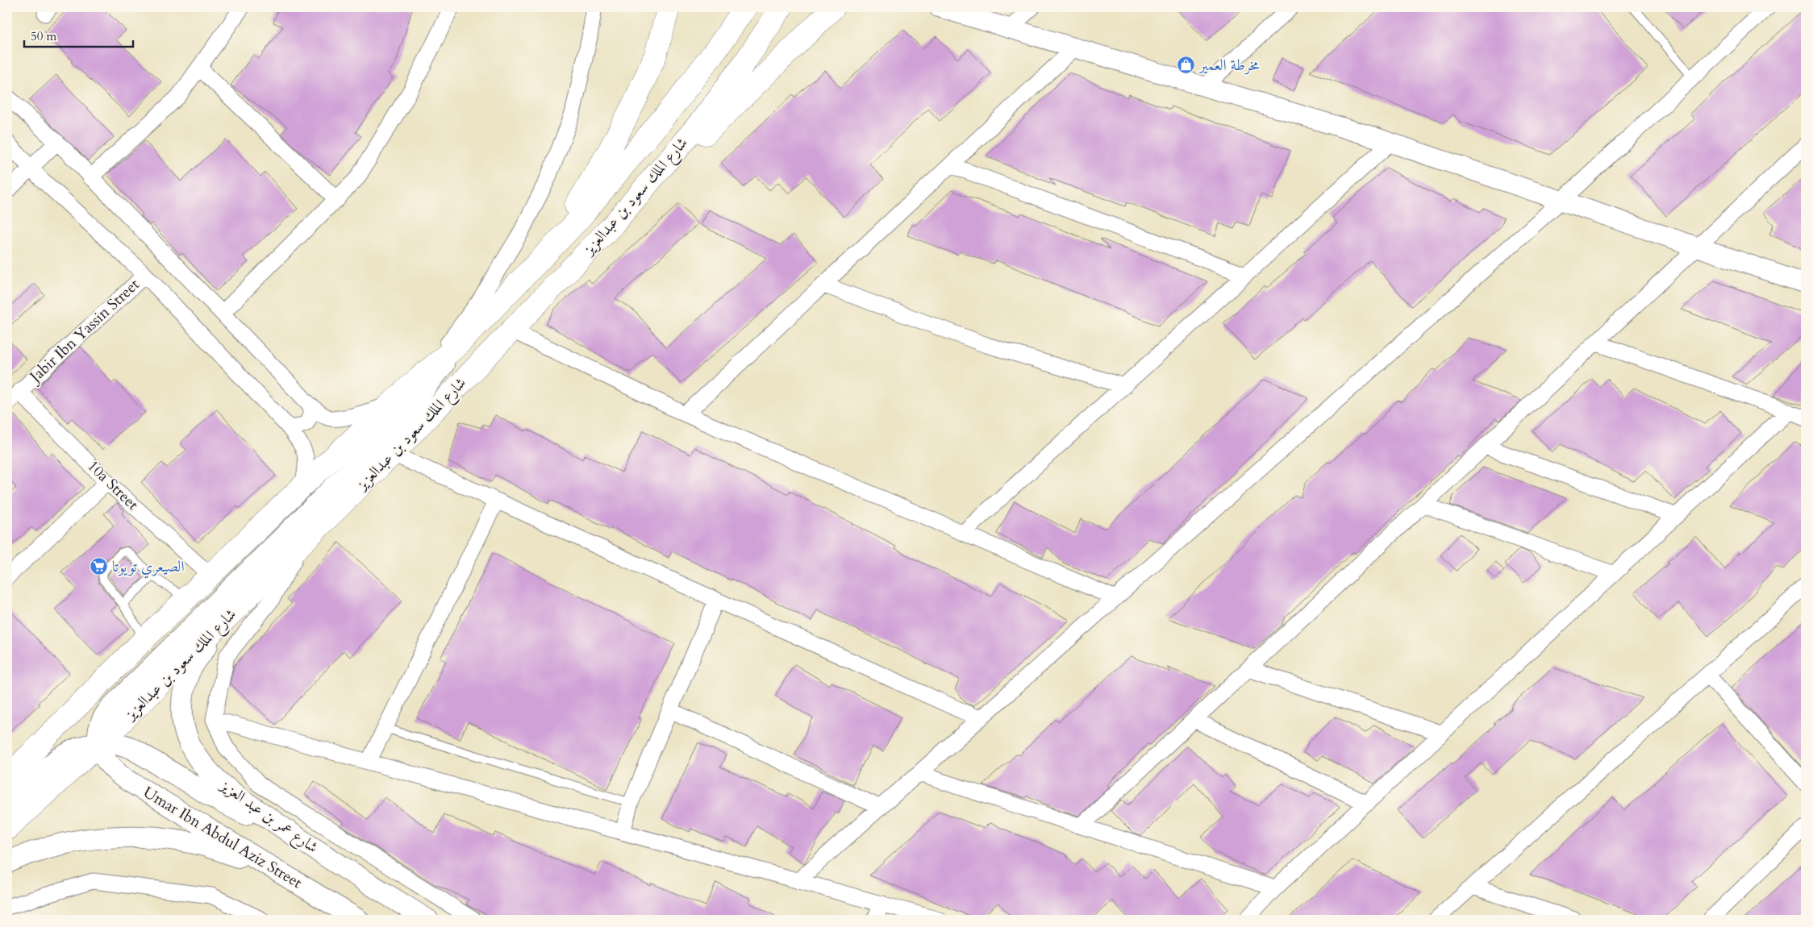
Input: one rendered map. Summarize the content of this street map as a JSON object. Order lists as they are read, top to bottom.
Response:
{
  "streets": {
    "main road": ["شارع الملك سعود بن عبدالعزيز", "شارع عمر بن عبد العزيز", "Umar Ibn Abdul Aziz Street"],
    "street": ["Jabir Ibn Yassin Street", "10a Street"]
  },
  "crossings": [
    ["شارع الملك سعود بن عبدالعزيز", "10a Street"],
    ["شارع الملك سعود بن عبدالعزيز", "شارع عمر بن عبد العزيز"],
    ["شارع الملك سعود بن عبدالعزيز", "Umar Ibn Abdul Aziz Street"],
    ["Jabir Ibn Yassin Street", "10a Street"]
  ],
  "places": {
    "shop": ["مخرطة العمير"],
    "supermarket": ["الصيعري تويوتا"]
  },
  "scale_bar": "50 m"
}
